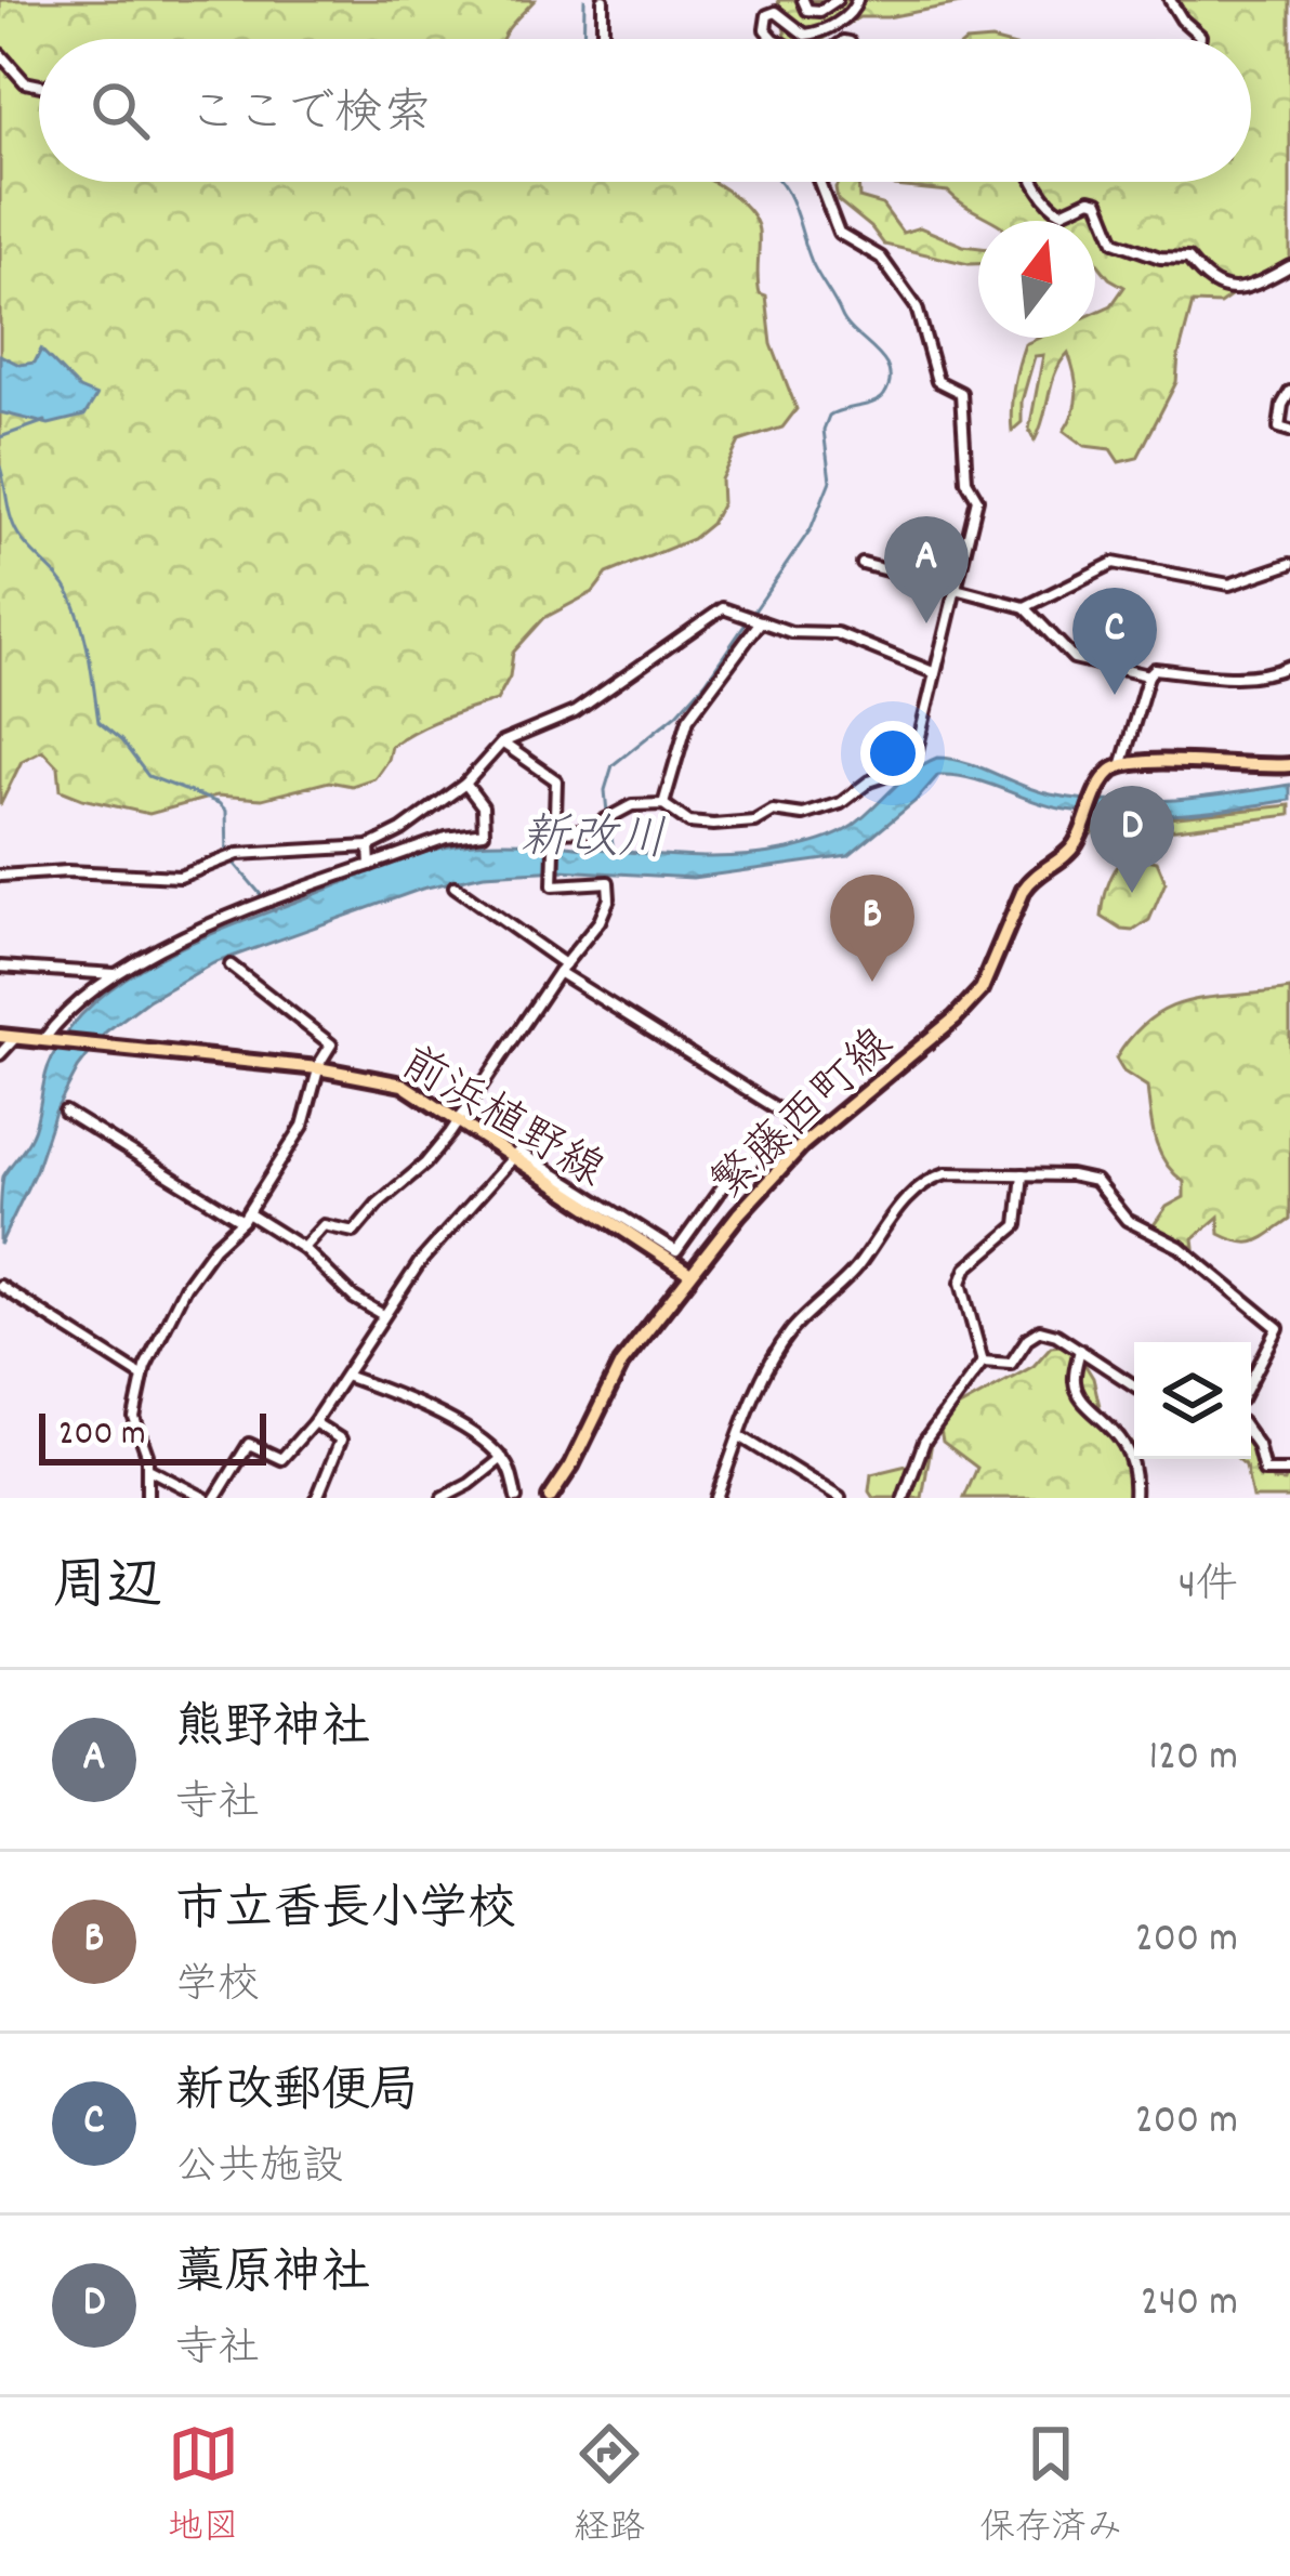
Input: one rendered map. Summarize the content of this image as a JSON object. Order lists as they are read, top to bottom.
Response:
{
  "streets": {
    "main road": ["繁藤西町線", "前浜植野線"]
  },
  "crossings": [
    ["繁藤西町線", "前浜植野線"]
  ],
  "water": ["新改川"],
  "scale_bar": "200 m",
  "north": "top",
  "page": {
    "search": "ここで検索",
    "pins": [
      "A",
      "C",
      "D",
      "B"
    ],
    "scale": "200 m",
    "heading": ["周辺", "4件"],
    "list": [
      {
        "mark": "A",
        "name": "熊野神社",
        "note": "寺社",
        "value": "120 m"
      },
      {
        "mark": "B",
        "name": "市立香長小学校",
        "note": "学校",
        "value": "200 m"
      },
      {
        "mark": "C",
        "name": "新改郵便局",
        "note": "公共施設",
        "value": "200 m"
      },
      {
        "mark": "D",
        "name": "藁原神社",
        "note": "寺社",
        "value": "240 m"
      }
    ],
    "nav": ["地図", "経路", "保存済み"]
  }
}
